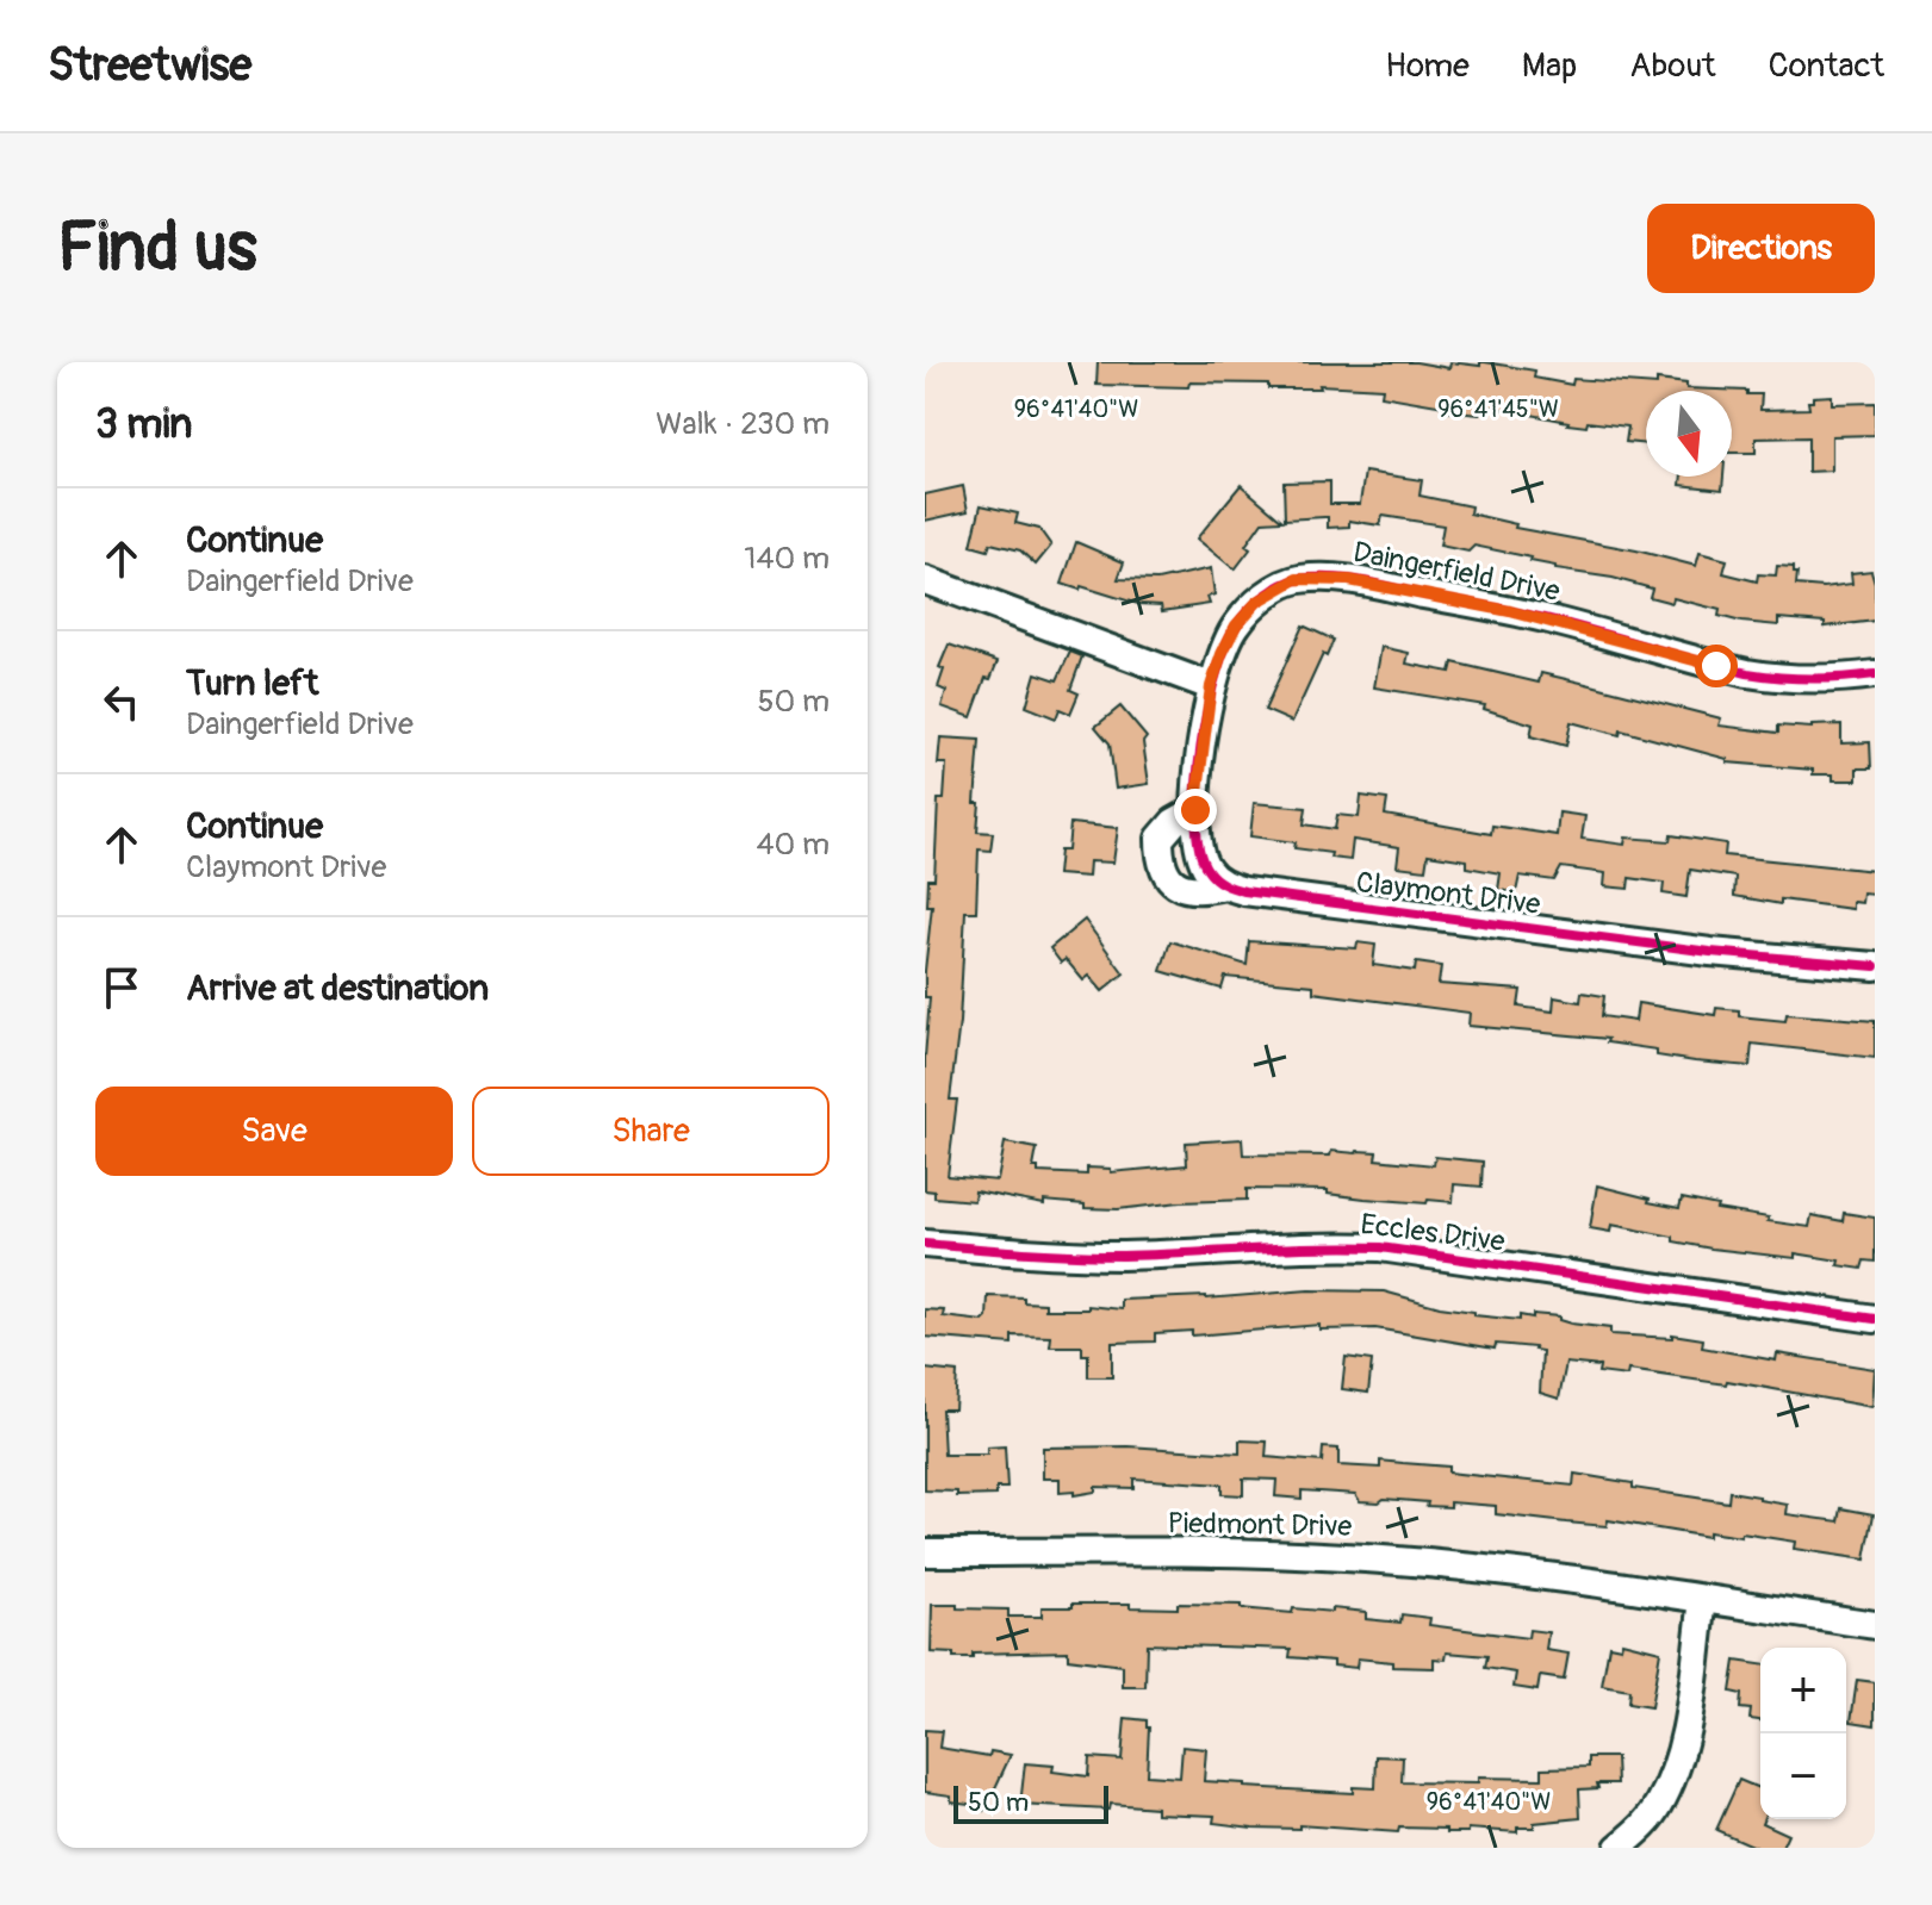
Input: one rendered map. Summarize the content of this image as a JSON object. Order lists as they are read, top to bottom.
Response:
{
  "streets": {
    "street": [
      "Daingerfield Drive",
      "Claymont Drive",
      "Eccles Drive",
      "Piedmont Drive"
    ]
  },
  "scale_bar": "50 m",
  "north": "bottom",
  "page": {
    "header": "Streetwise",
    "nav": [
      "Home",
      "Map",
      "About",
      "Contact"
    ],
    "buttons": [
      "Directions",
      ["Save", "Share"]
    ],
    "title": "Find us",
    "heading": ["3 min", "Walk · 230 m"],
    "list": [
      ["Continue", "Daingerfield Drive", "140 m"],
      ["Turn left", "Daingerfield Drive", "50 m"],
      ["Continue", "Claymont Drive", "40 m"],
      "Arrive at destination"
    ],
    "map_buttons": ["+", "−"],
    "scale": "50 m"
  },
  "coordinates": ["96°41'40\"W", "96°41'45\"W"]
}
